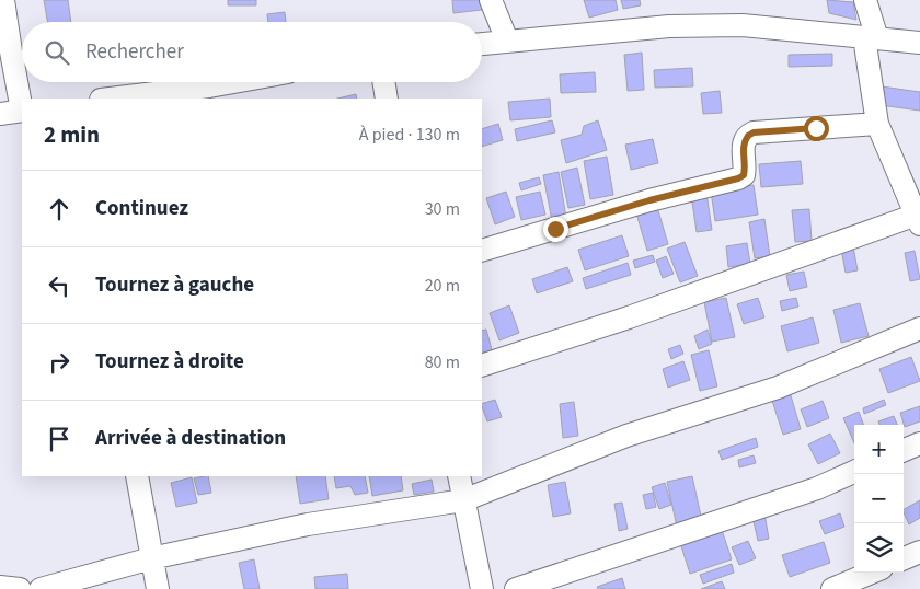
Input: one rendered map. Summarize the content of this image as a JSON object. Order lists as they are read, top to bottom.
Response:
{
  "page": {
    "search": "Rechercher",
    "heading": ["2 min", "À pied · 130 m"],
    "list": [
      ["Continuez", "30 m"],
      ["Tournez à gauche", "20 m"],
      ["Tournez à droite", "80 m"],
      "Arrivée à destination"
    ],
    "map_buttons": ["+", "−"]
  }
}
